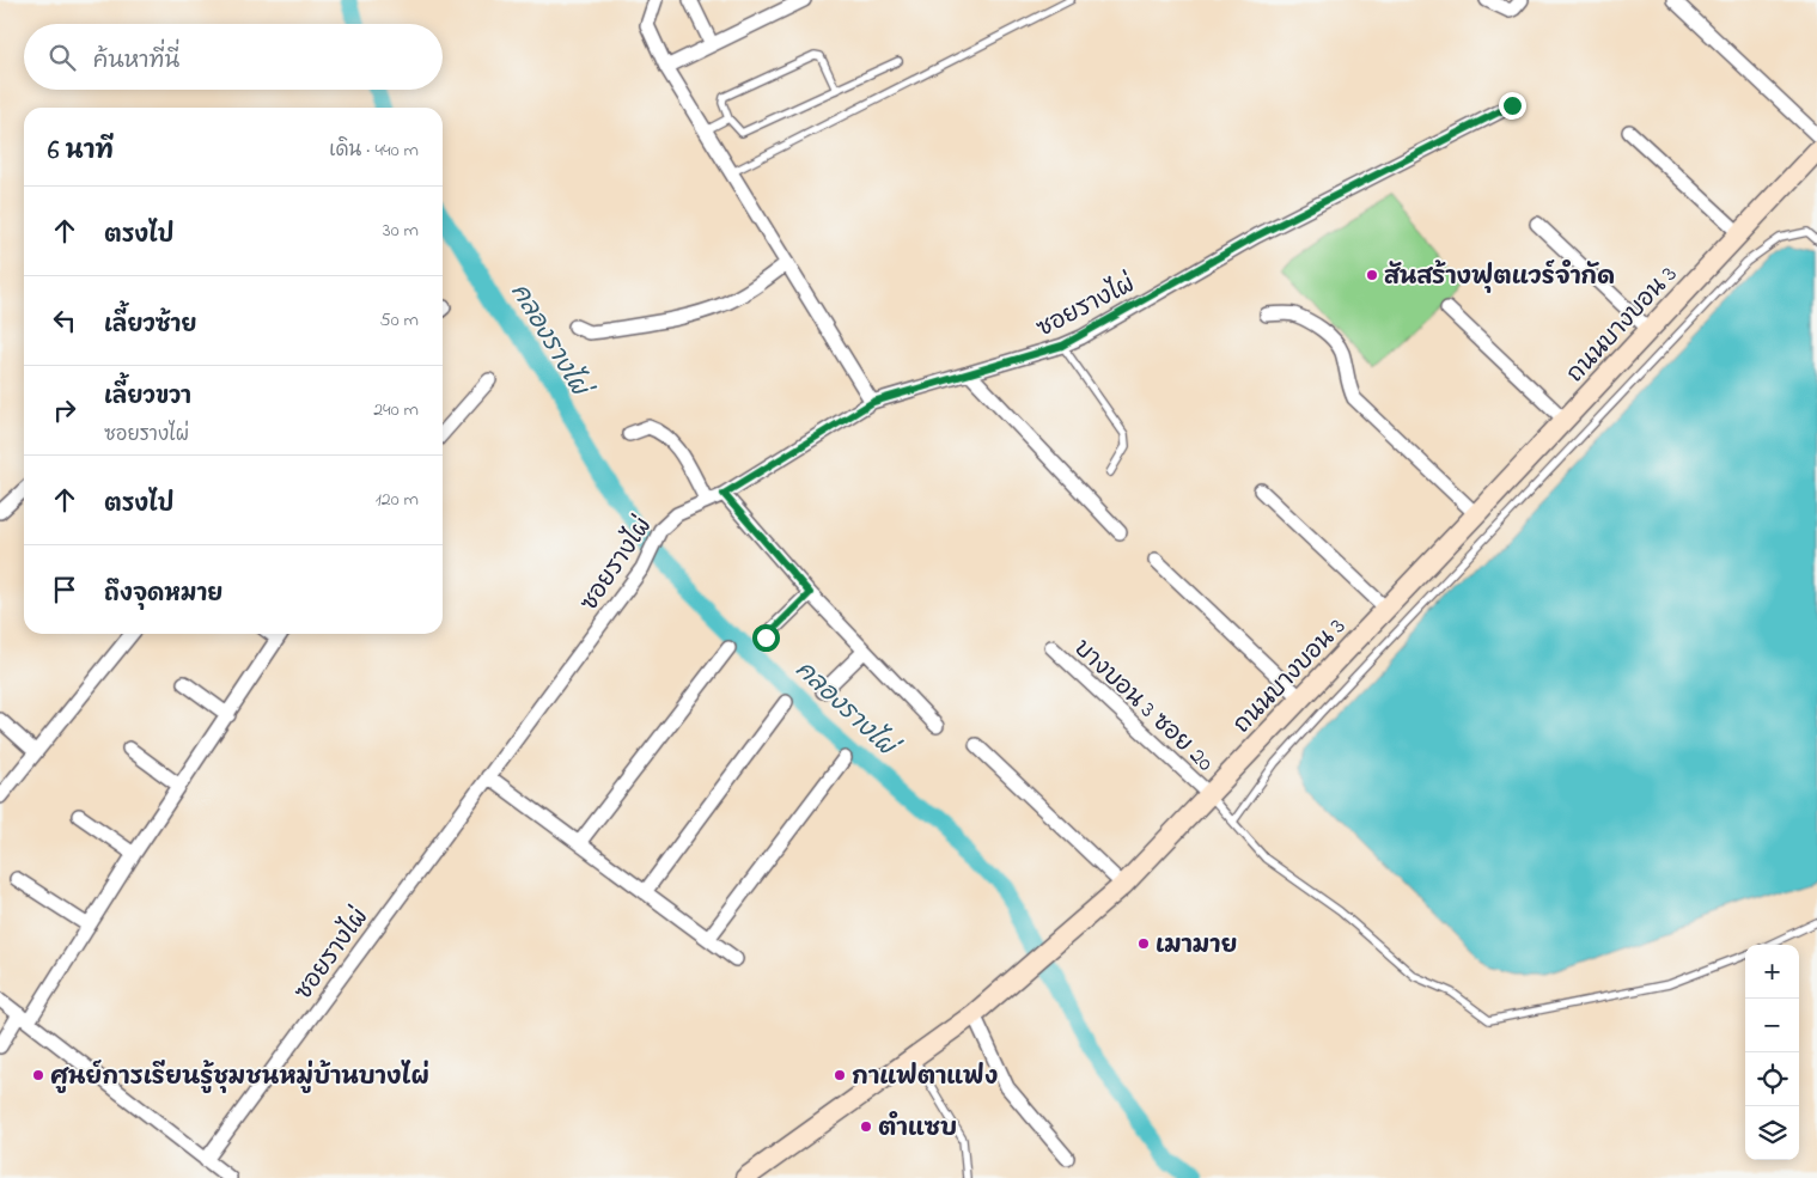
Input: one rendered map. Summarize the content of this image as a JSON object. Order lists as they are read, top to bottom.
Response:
{
  "streets": {
    "main road": ["ถนนบางบอน 3"],
    "street": ["ซอยรางไผ่", "บางบอน 3 ซอย 20"]
  },
  "crossings": [
    ["ถนนบางบอน 3", "บางบอน 3 ซอย 20"]
  ],
  "water": ["คลองรางไผ่"],
  "places": [
    "สันสร้างฟุตแวร์จำกัด",
    "เมามาย",
    "ศูนย์การเรียนรู้ชุมชนหมู่บ้านบางไผ่",
    "กาแฟตาแฟง",
    "ตำแซบ"
  ],
  "page": {
    "search": "ค้นหาที่นี่",
    "heading": ["6 นาที", "เดิน · 440 m"],
    "list": [
      ["ตรงไป", "30 m"],
      ["เลี้ยวซ้าย", "50 m"],
      ["เลี้ยวขวา", "ซอยรางไผ่", "240 m"],
      ["ตรงไป", "120 m"],
      "ถึงจุดหมาย"
    ],
    "map_buttons": ["+", "−"]
  }
}
